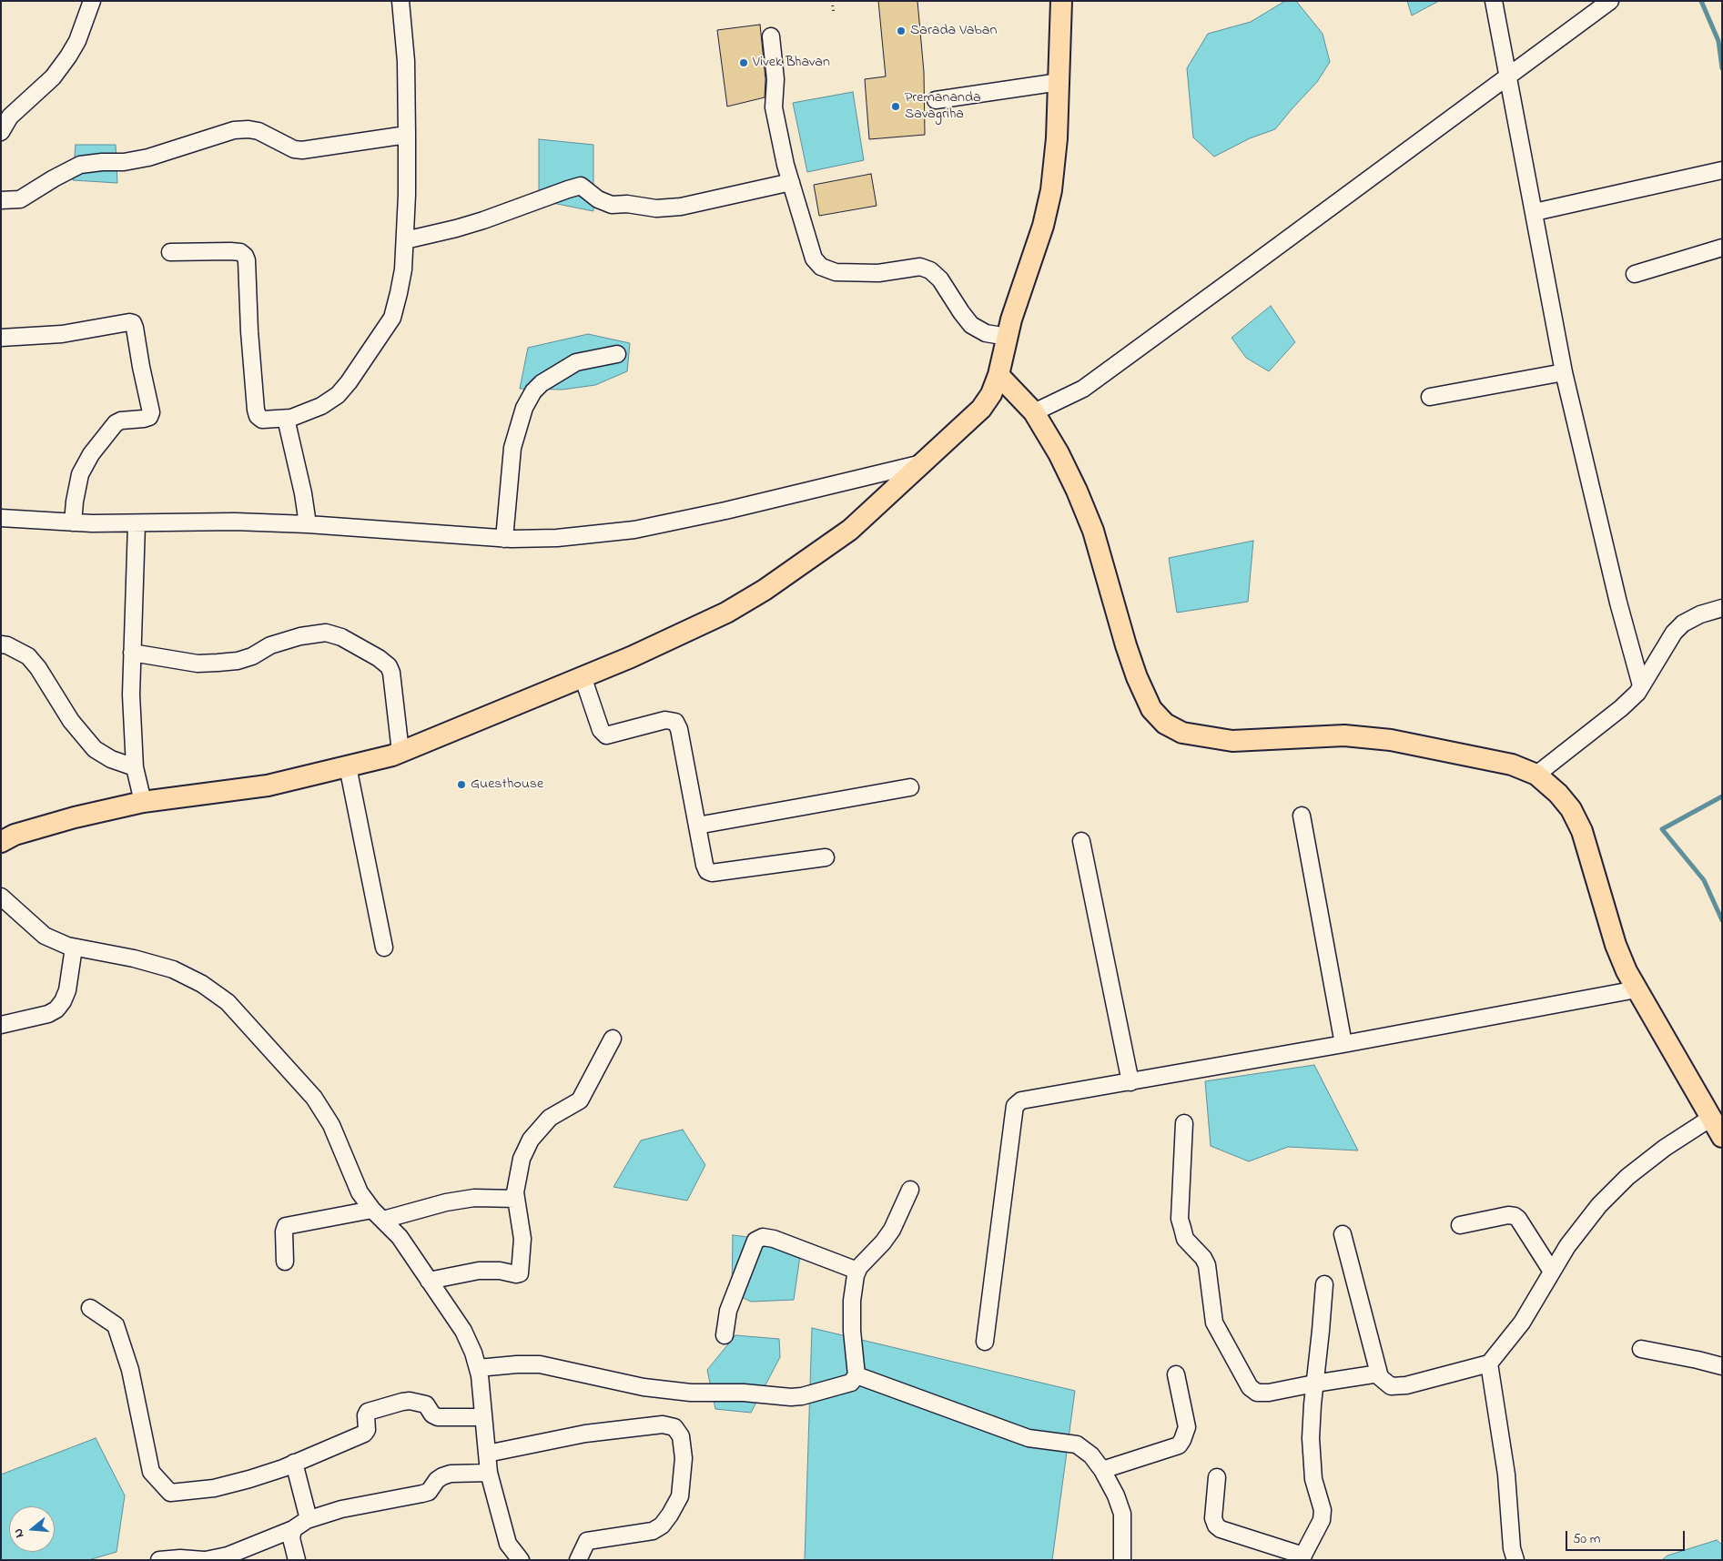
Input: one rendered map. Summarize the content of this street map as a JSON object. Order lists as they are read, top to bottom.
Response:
{
  "places": [
    "Sarada Vaban",
    "Vivek Bhavan",
    "Premananda Savagriha",
    "Guesthouse"
  ],
  "scale_bar": "50 m",
  "north": "left"
}
